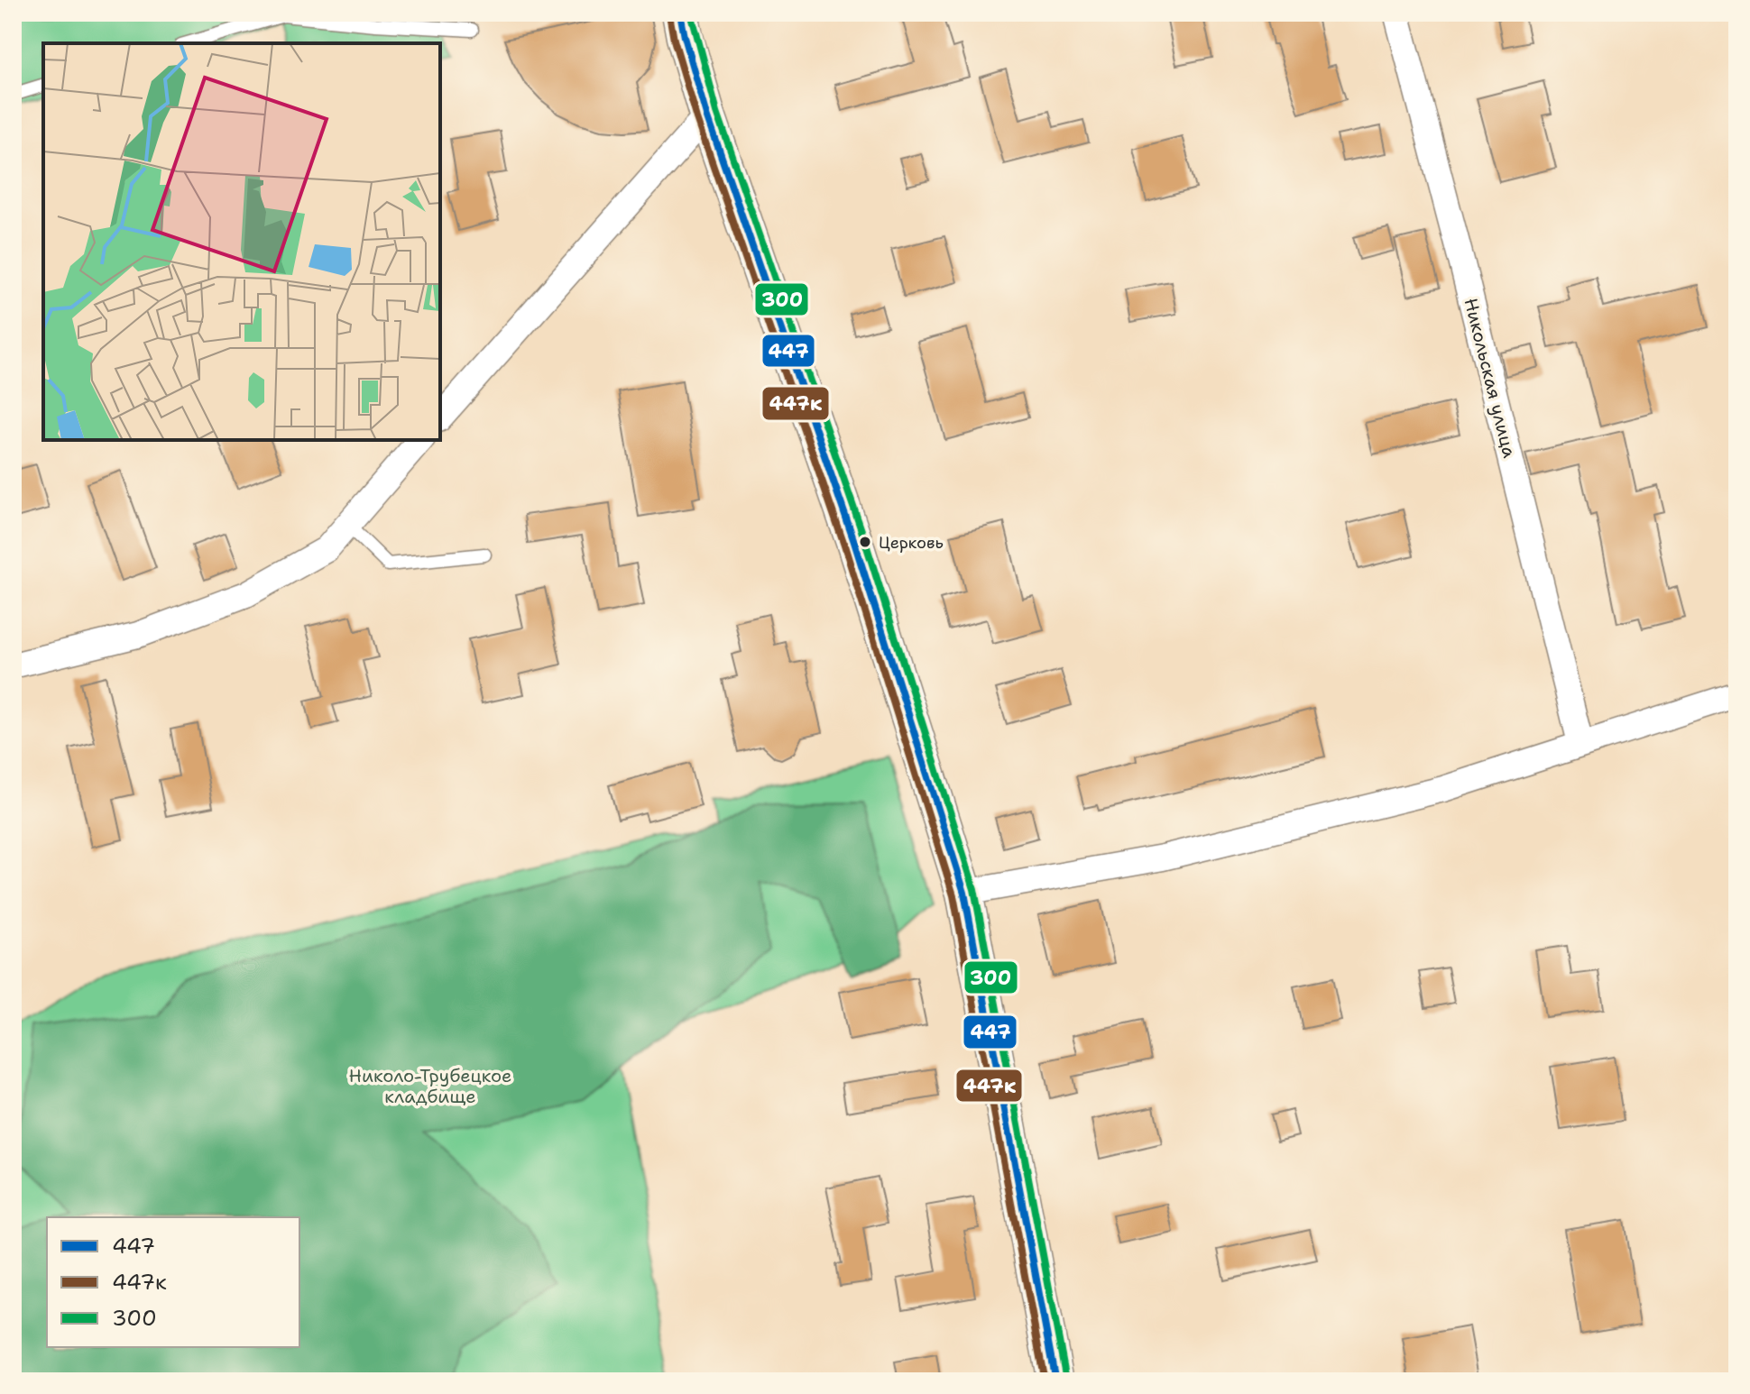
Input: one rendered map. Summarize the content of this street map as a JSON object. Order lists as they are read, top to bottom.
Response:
{
  "streets": {
    "street": ["Никольская улица"]
  },
  "parks": ["Николо-Трубецкое кладбище"],
  "places": ["Церковь"],
  "lines": ["transit line 447", "transit line 300", "transit line 447к"],
  "legend": ["447", "447к", "300"]
}
